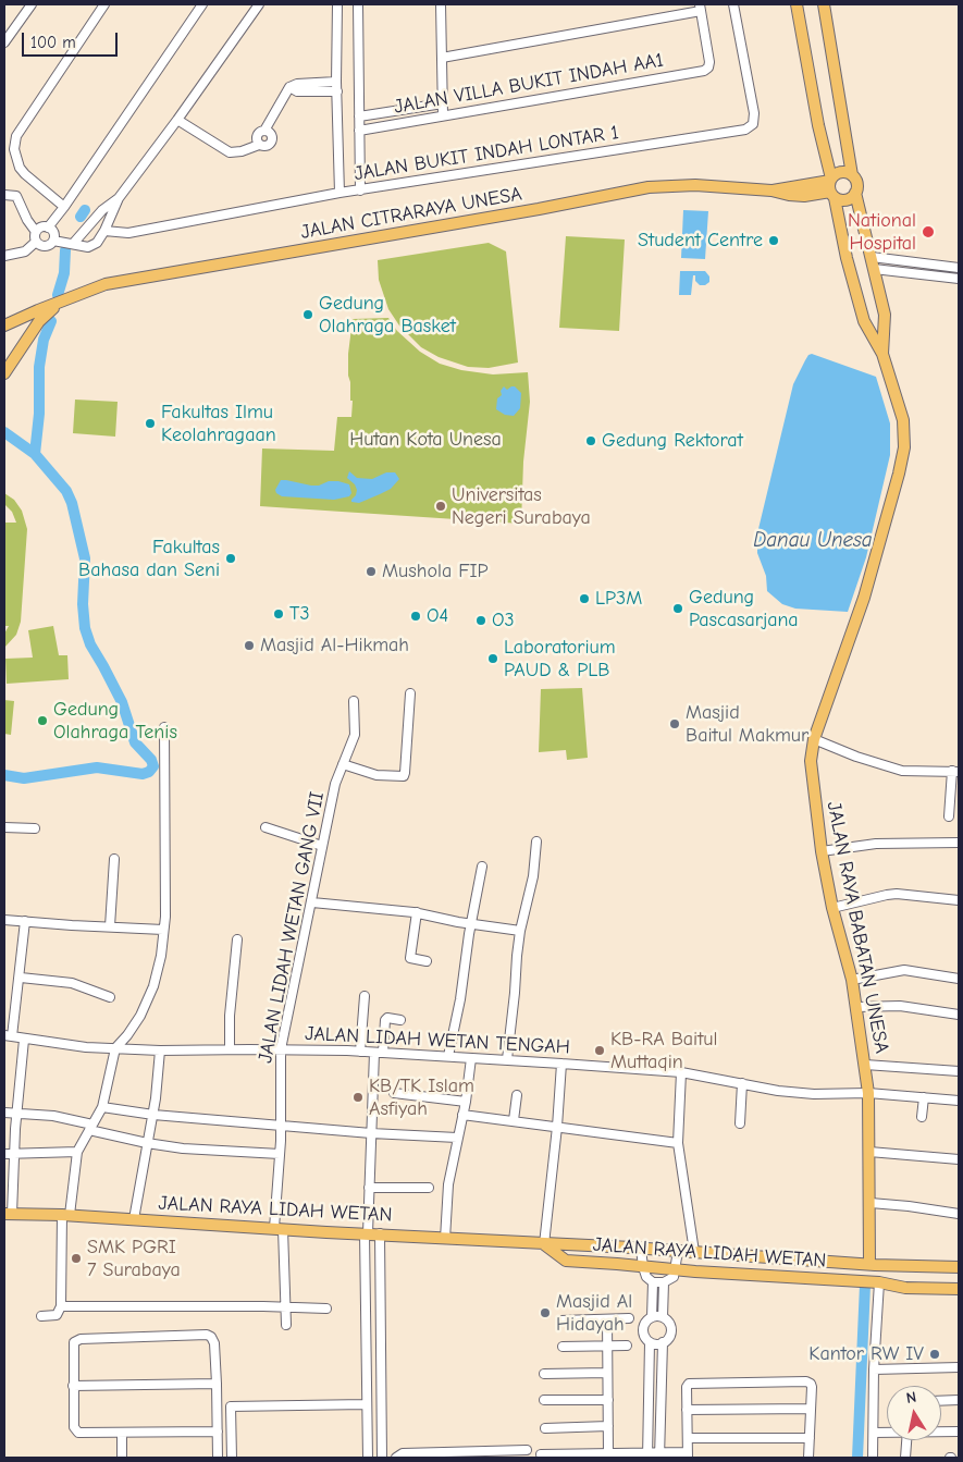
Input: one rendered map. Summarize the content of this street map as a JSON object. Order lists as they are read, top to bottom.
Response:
{
  "streets": {
    "main road": ["JALAN CITRARAYA UNESA", "JALAN RAYA BABATAN UNESA", "JALAN RAYA LIDAH WETAN"],
    "street": [
      "JALAN VILLA BUKIT INDAH AA1",
      "JALAN BUKIT INDAH LONTAR 1",
      "JALAN LIDAH WETAN GANG VII",
      "JALAN LIDAH WETAN TENGAH"
    ]
  },
  "crossings": [
    ["JALAN LIDAH WETAN GANG VII", "JALAN LIDAH WETAN TENGAH"],
    ["JALAN LIDAH WETAN GANG VII", "JALAN RAYA LIDAH WETAN"],
    ["JALAN RAYA BABATAN UNESA", "JALAN LIDAH WETAN TENGAH"],
    ["JALAN RAYA BABATAN UNESA", "JALAN RAYA LIDAH WETAN"]
  ],
  "water": ["Danau Unesa"],
  "parks": ["Hutan Kota Unesa"],
  "places": [
    "National Hospital",
    "Student Centre",
    "Gedung Olahraga Basket",
    "Fakultas Ilmu Keolahragaan",
    "Gedung Rektorat",
    "Universitas Negeri Surabaya",
    "Fakultas Bahasa dan Seni",
    "Mushola FIP",
    "LP3M",
    "Gedung Pascasarjana",
    "T3",
    "O4",
    "O3",
    "Masjid Al-Hikmah",
    "Laboratorium PAUD & PLB",
    "Gedung Olahraga Tenis",
    "Masjid Baitul Makmur",
    "KB-RA Baitul Muttaqin",
    "KB/TK Islam Asfiyah",
    "SMK PGRI 7 Surabaya",
    "Masjid Al Hidayah",
    "Kantor RW IV"
  ],
  "scale_bar": "100 m",
  "north": "top"
}
